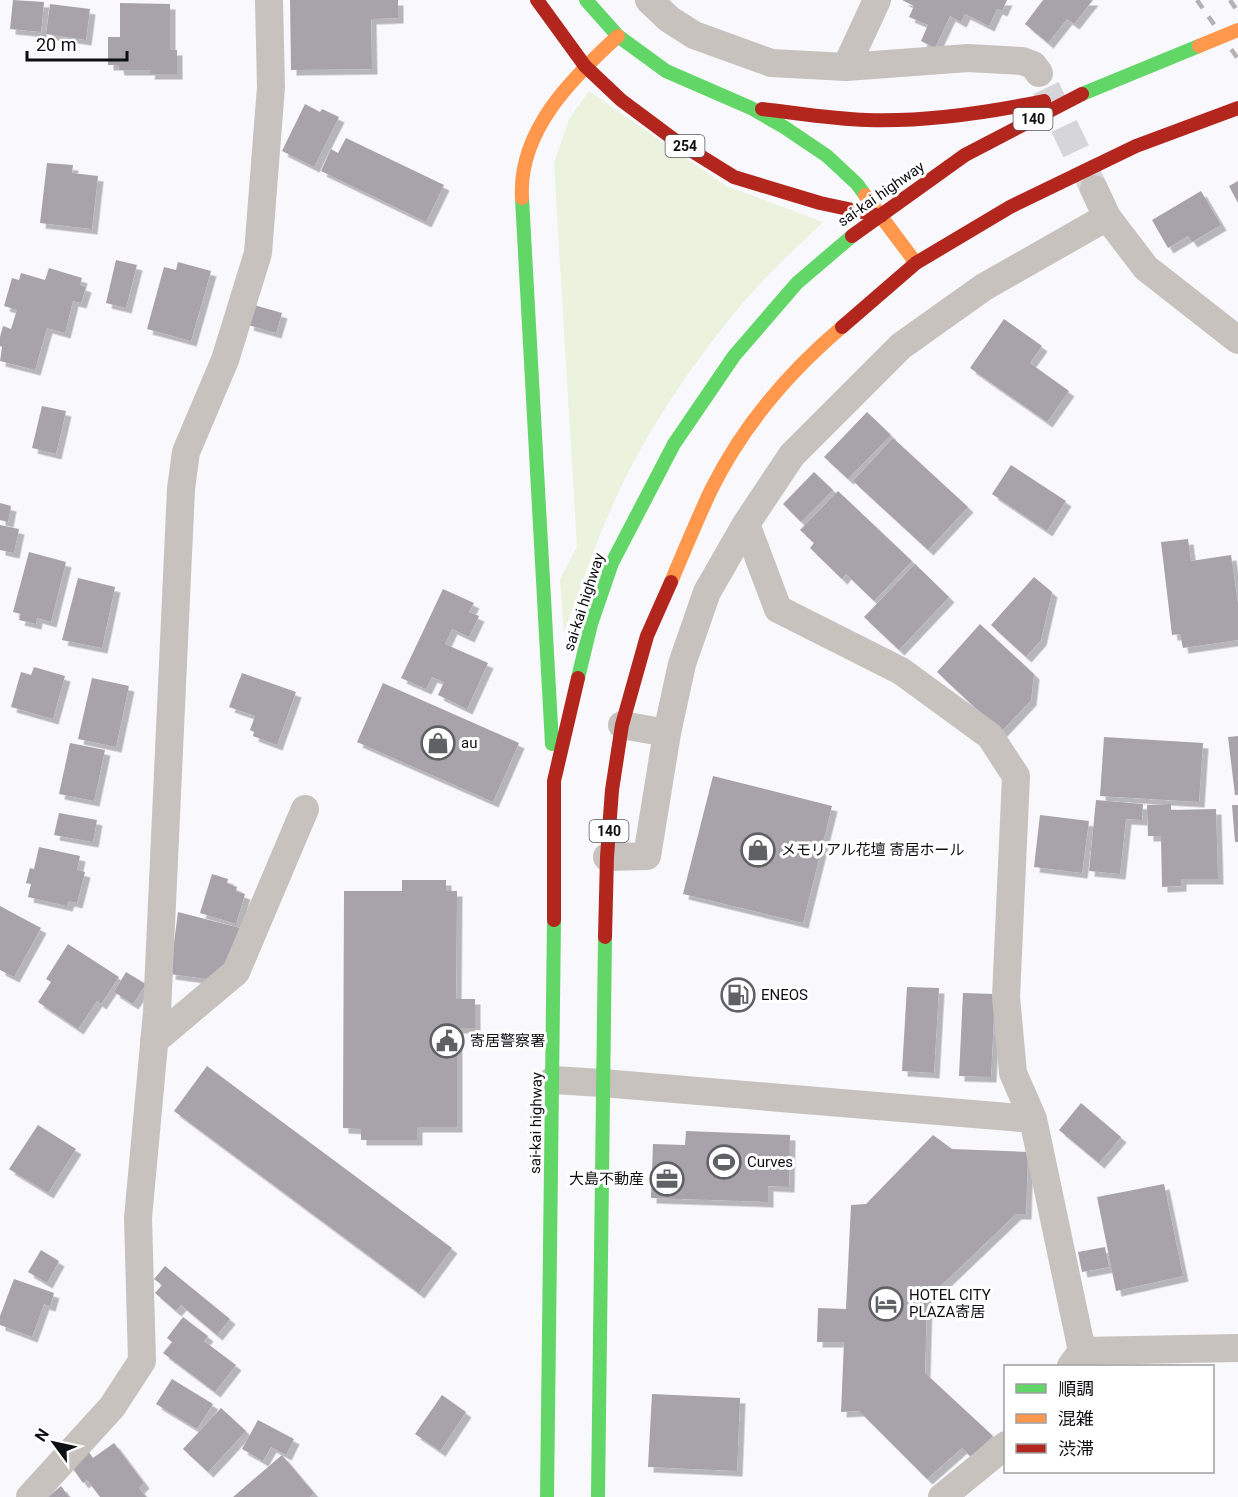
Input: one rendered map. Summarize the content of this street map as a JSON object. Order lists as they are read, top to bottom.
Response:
{
  "streets": {
    "highway": ["140", "254", "sai-kai highway"]
  },
  "crossings": [
    ["254", "sai-kai highway"]
  ],
  "places": {
    "shop": ["au", "メモリアル花壇 寄居ホール"],
    "fuel station": ["ENEOS"],
    "public building": ["寄居警察署"],
    "sports": ["Curves"],
    "office": ["大島不動産"],
    "hotel": ["HOTEL CITY PLAZA寄居"]
  },
  "legend": ["順調", "混雑", "渋滞"],
  "scale_bar": "20 m",
  "north": "top left"
}
